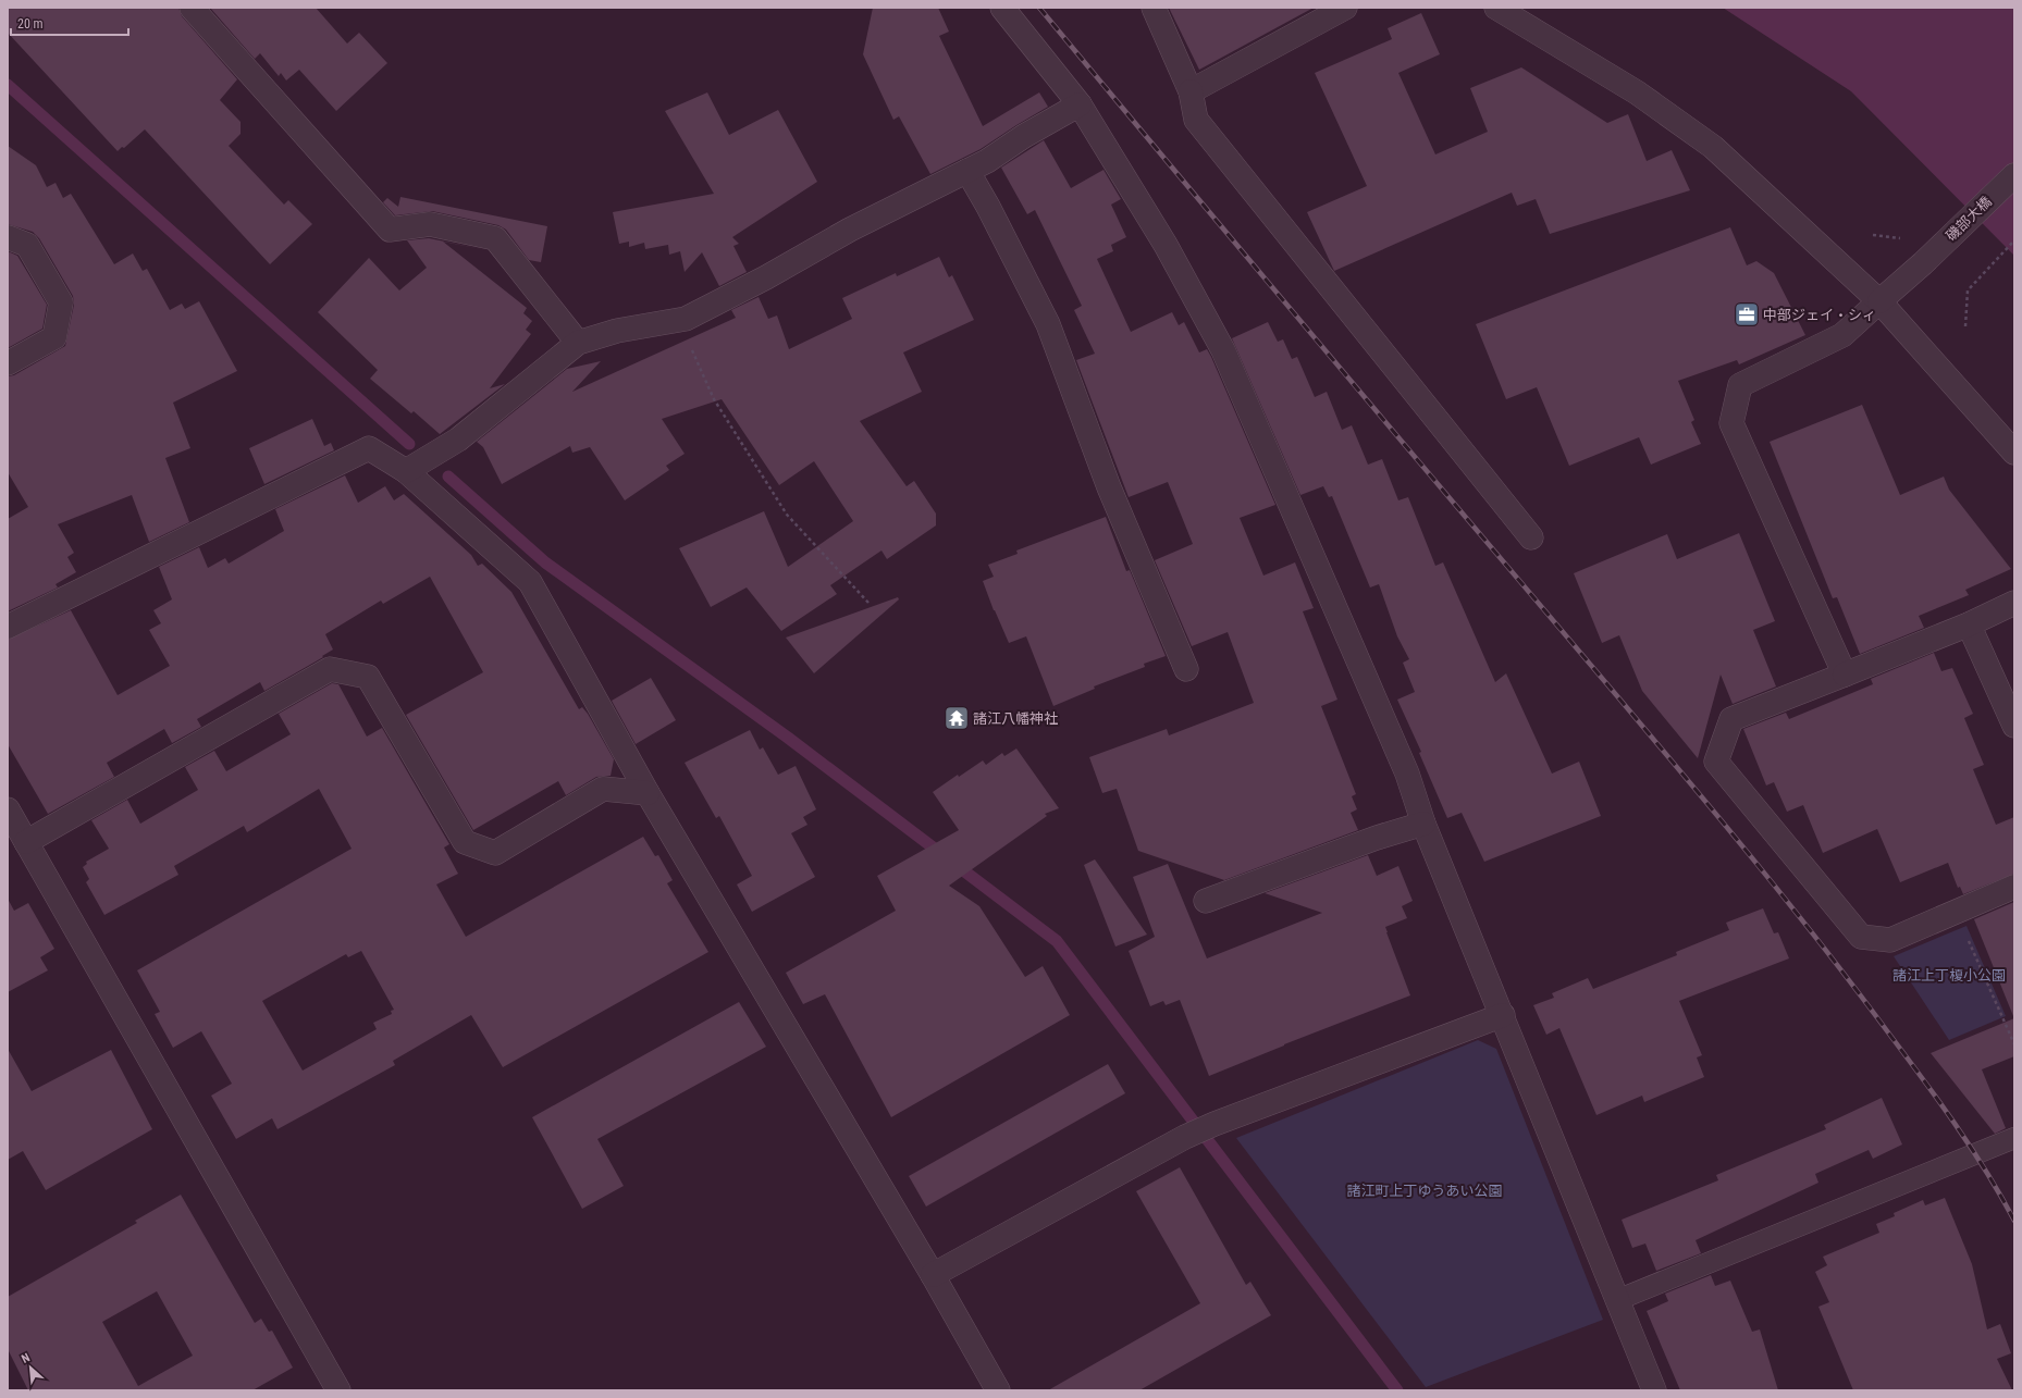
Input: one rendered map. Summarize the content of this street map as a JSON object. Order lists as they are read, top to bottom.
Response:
{
  "streets": {
    "street": ["磯部大橋"]
  },
  "parks": ["諸江上丁榎小公園", "諸江町上丁ゆうあい公園"],
  "places": {
    "office": ["中部ジェイ・シィ"],
    "temple": ["諸江八幡神社"]
  },
  "scale_bar": "20 m",
  "north": "top left"
}
